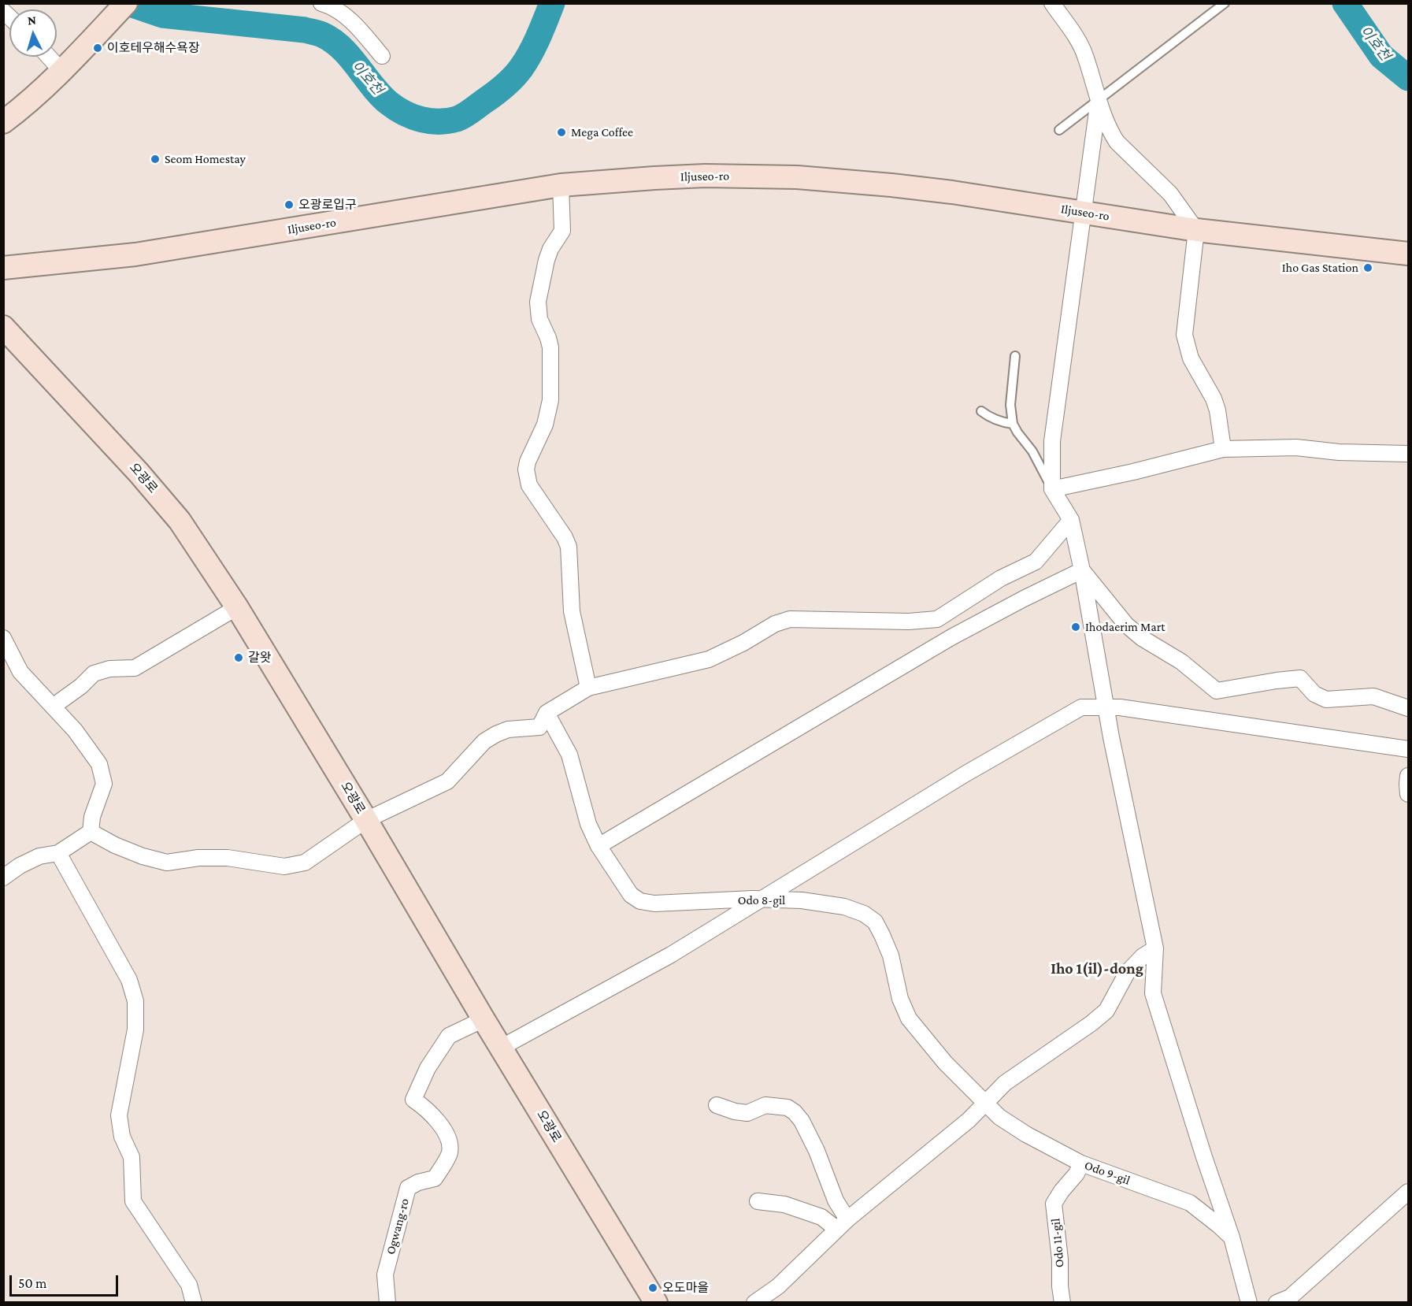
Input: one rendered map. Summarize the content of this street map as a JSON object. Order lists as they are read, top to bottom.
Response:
{
  "streets": {
    "main road": ["Iljuseo-ro", "오광로"],
    "street": [
      "Odo 8-gil",
      "Odo 9-gil",
      "Ogwang-ro",
      "Odo 11-gil"
    ]
  },
  "crossings": [
    ["오광로", "Ogwang-ro"],
    ["Odo 8-gil", "Odo 9-gil"],
    ["Odo 9-gil", "Odo 11-gil"]
  ],
  "districts": ["Iho 1(il)-dong"],
  "water": ["이호천"],
  "places": [
    "이호테우해수욕장",
    "Mega Coffee",
    "Seom Homestay",
    "오광로입구",
    "Iho Gas Station",
    "Ihodaerim Mart",
    "갈왓",
    "오도마을"
  ],
  "scale_bar": "50 m",
  "north": "top"
}
